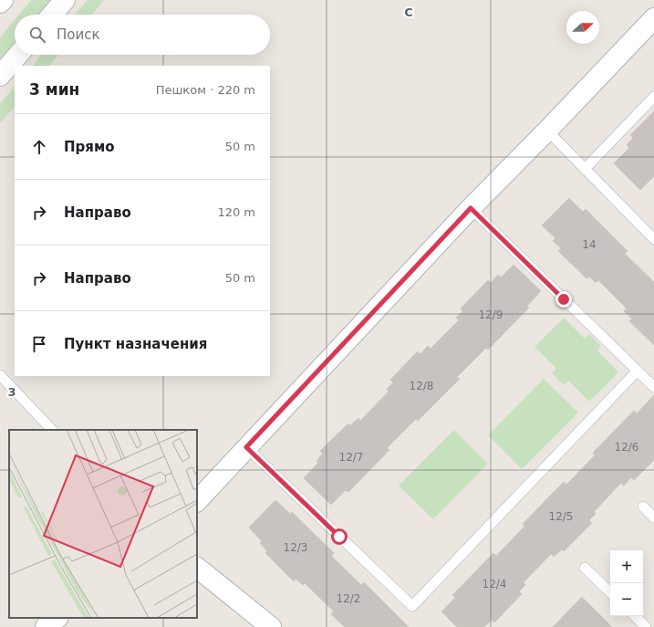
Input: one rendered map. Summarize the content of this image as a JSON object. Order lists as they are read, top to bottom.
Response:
{
  "house_numbers": [
    "14",
    "12/9",
    "12/8",
    "12/6",
    "12/7",
    "12/5",
    "12/3",
    "12/4",
    "12/2"
  ],
  "north": "right",
  "page": {
    "search": "Поиск",
    "heading": ["3 мин", "Пешком · 220 m"],
    "list": [
      ["Прямо", "50 m"],
      ["Направо", "120 m"],
      ["Направо", "50 m"],
      "Пункт назначения"
    ],
    "map_buttons": ["+", "−"]
  },
  "grid": {
    "columns": ["C"],
    "rows": ["3"]
  }
}
